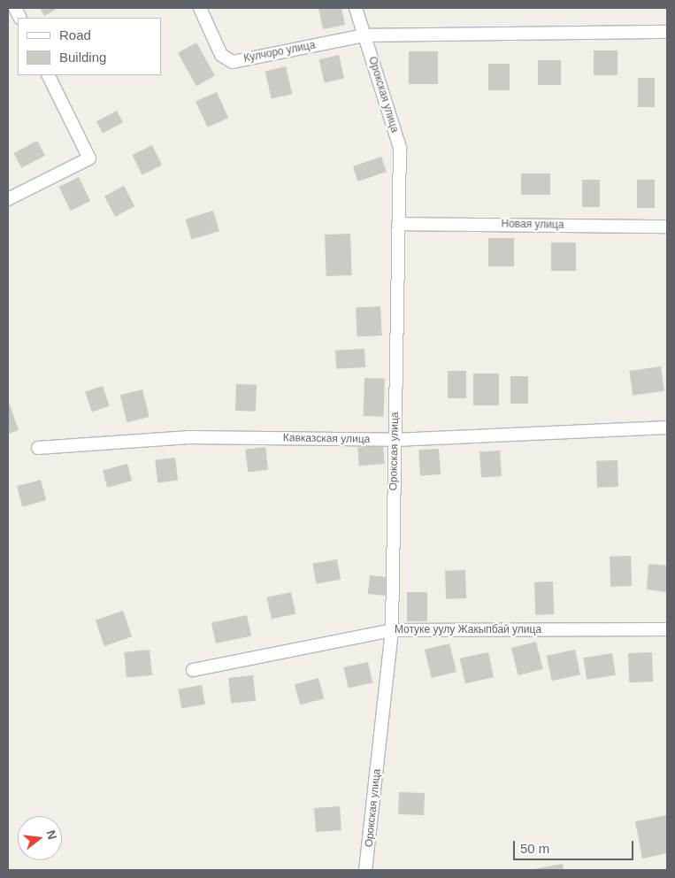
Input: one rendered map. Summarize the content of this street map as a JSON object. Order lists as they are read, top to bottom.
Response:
{
  "streets": {
    "street": [
      "Кулчоро улица",
      "Орокская улица",
      "Новая улица",
      "Кавказская улица",
      "Мотуке уулу Жакыпбай улица"
    ]
  },
  "crossings": [
    ["Кулчоро улица", "Орокская улица"],
    ["Орокская улица", "Новая улица"],
    ["Орокская улица", "Кавказская улица"],
    ["Орокская улица", "Мотуке уулу Жакыпбай улица"]
  ],
  "legend": ["Road", "Building"],
  "scale_bar": "50 m",
  "north": "right"
}
